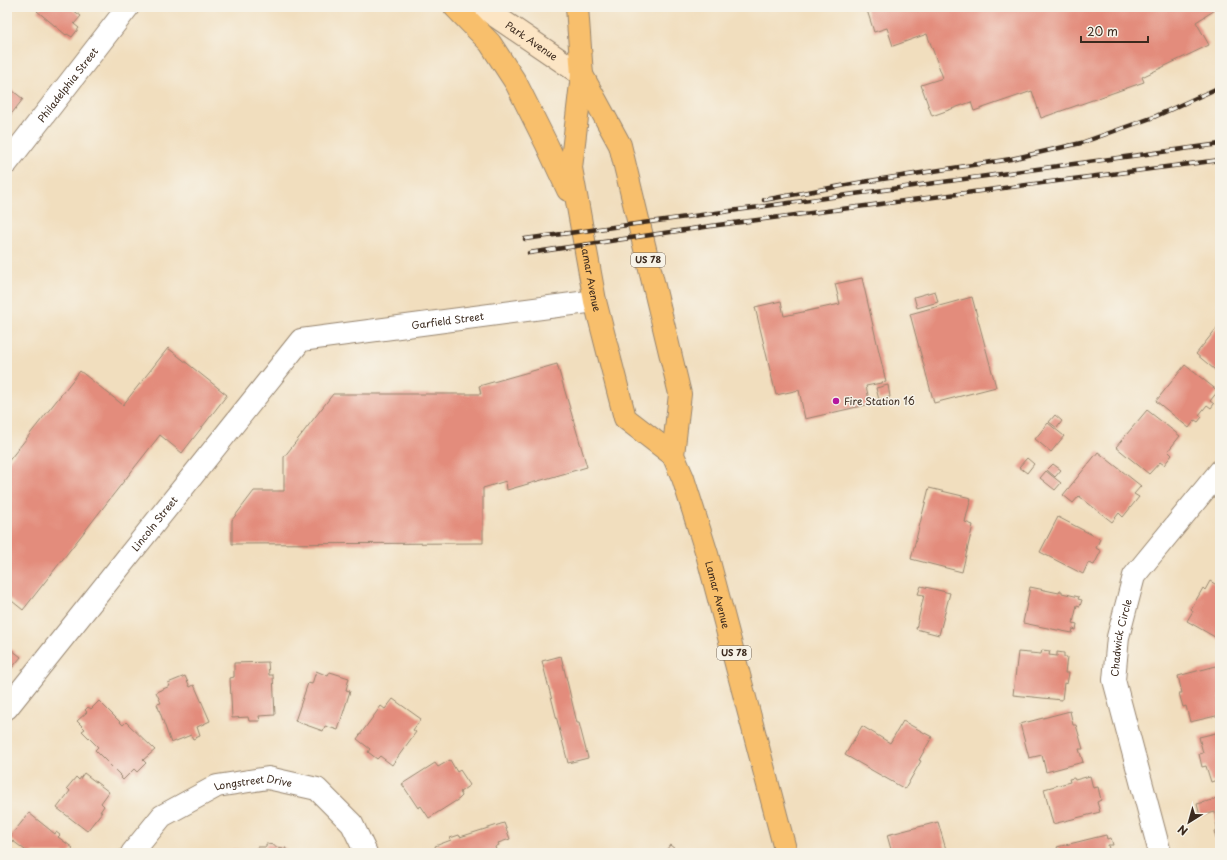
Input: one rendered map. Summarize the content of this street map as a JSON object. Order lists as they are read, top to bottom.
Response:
{
  "streets": {
    "main road": ["Park Avenue", "US 78", "Lamar Avenue"],
    "street": [
      "Philadelphia Street",
      "Garfield Street",
      "Lincoln Street",
      "Chadwick Circle",
      "Longstreet Drive"
    ]
  },
  "crossings": [
    ["Park Avenue", "Lamar Avenue"],
    ["Lamar Avenue", "Garfield Street"],
    ["Garfield Street", "Lincoln Street"]
  ],
  "places": ["Fire Station 16"],
  "scale_bar": "20 m",
  "north": "bottom left"
}
